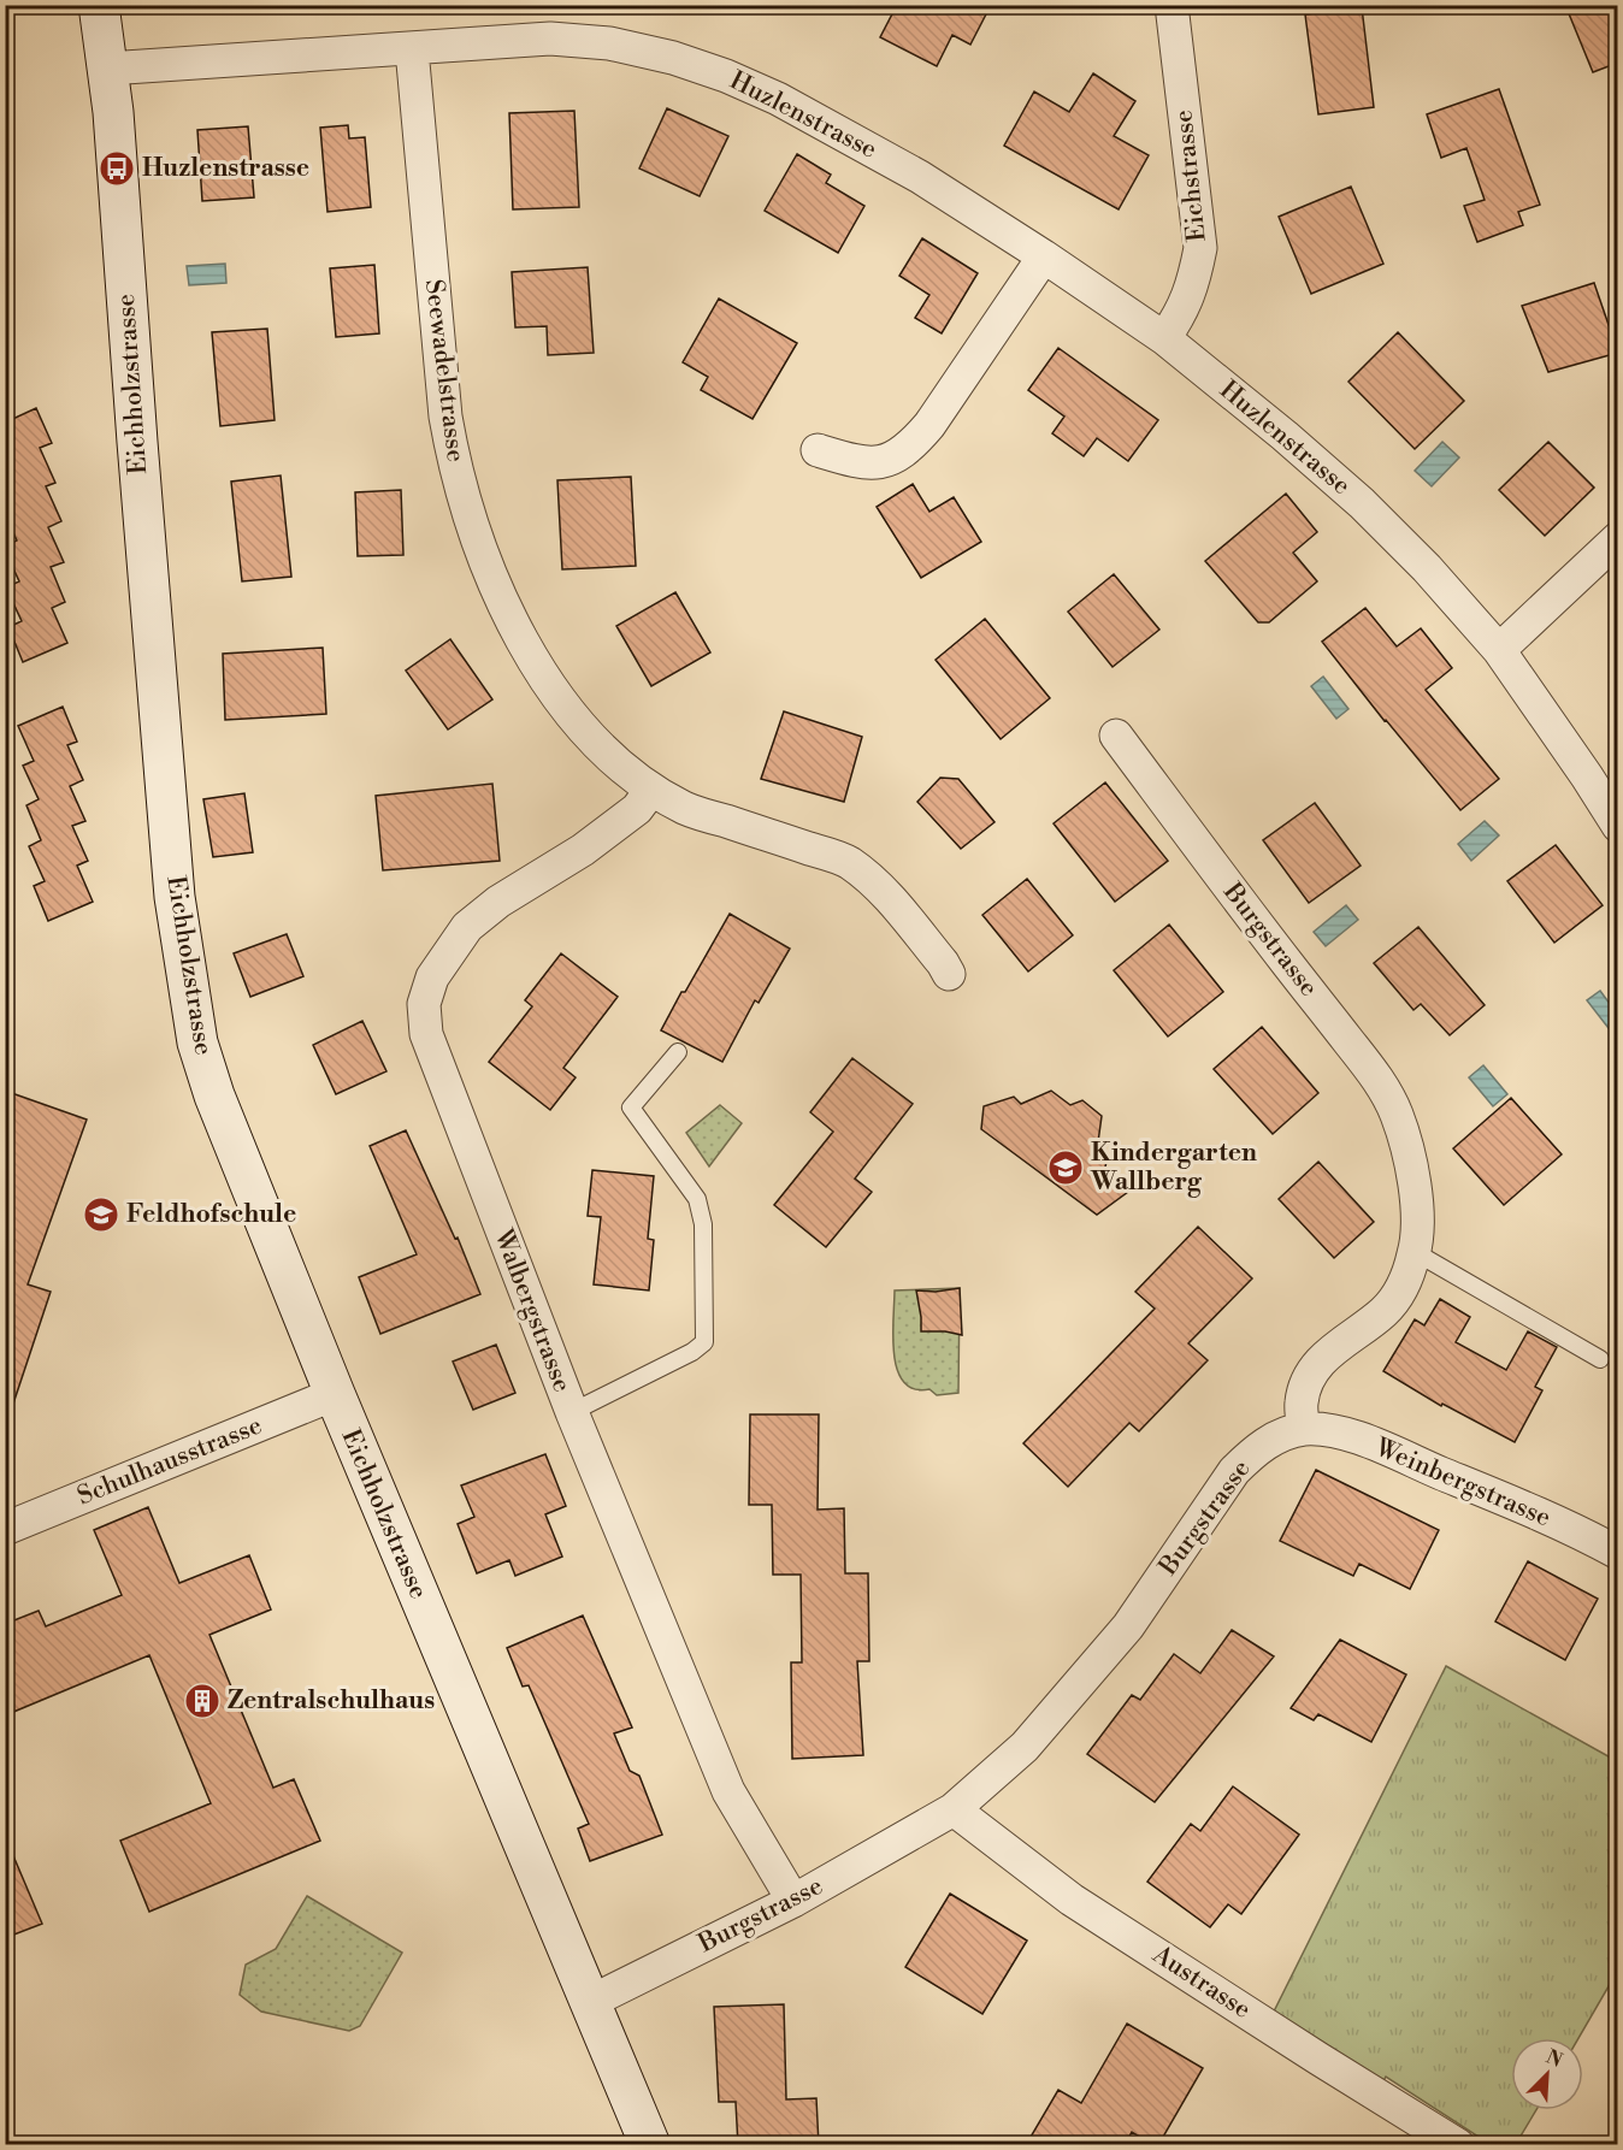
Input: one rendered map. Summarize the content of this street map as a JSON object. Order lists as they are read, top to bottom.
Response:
{
  "streets": {
    "street": [
      "Huzlenstrasse",
      "Eichstrasse",
      "Seewadelstrasse",
      "Eichholzstrasse",
      "Burgstrasse",
      "Walbergstrasse",
      "Schulhausstrasse",
      "Weinbergstrasse",
      "Austrasse"
    ]
  },
  "crossings": [
    ["Huzlenstrasse", "Eichstrasse"],
    ["Huzlenstrasse", "Seewadelstrasse"],
    ["Huzlenstrasse", "Eichholzstrasse"],
    ["Seewadelstrasse", "Walbergstrasse"],
    ["Eichholzstrasse", "Burgstrasse"],
    ["Eichholzstrasse", "Schulhausstrasse"],
    ["Burgstrasse", "Walbergstrasse"],
    ["Burgstrasse", "Weinbergstrasse"],
    ["Burgstrasse", "Austrasse"]
  ],
  "places": {
    "bus stop": ["Huzlenstrasse"],
    "school or university": ["Kindergarten Wallberg", "Feldhofschule"],
    "building": ["Zentralschulhaus"]
  },
  "north": "top right"
}
